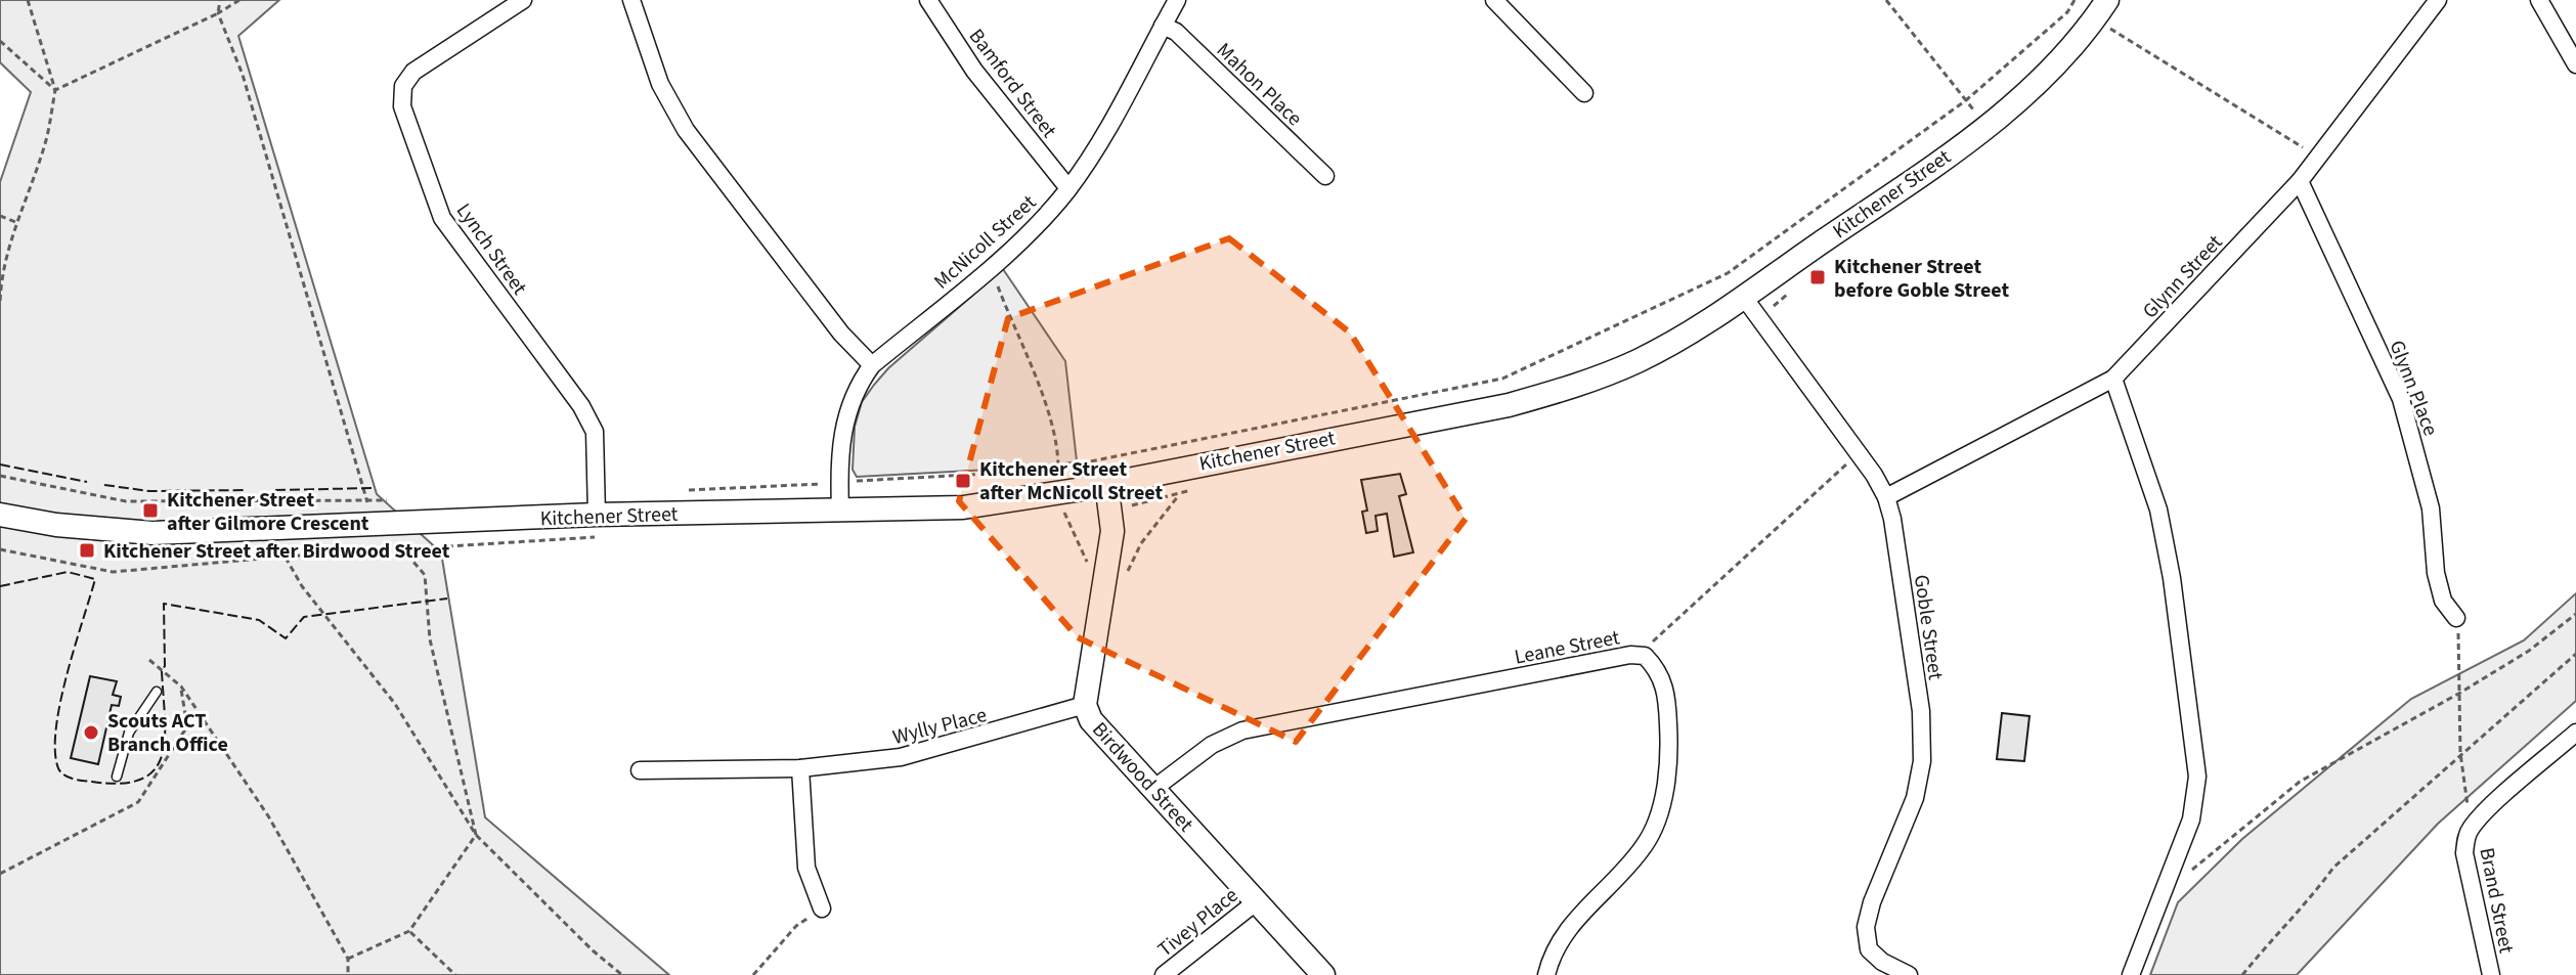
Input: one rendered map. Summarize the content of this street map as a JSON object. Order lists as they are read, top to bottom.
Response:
{
  "streets": {
    "street": [
      "Bamford Street",
      "Mahon Place",
      "Kitchener Street",
      "McNicoll Street",
      "Lynch Street",
      "Glynn Street",
      "Glynn Place",
      "Goble Street",
      "Leane Street",
      "Wylly Place",
      "Birdwood Street",
      "Brand Street",
      "Tivey Place"
    ]
  },
  "crossings": [
    ["Bamford Street", "McNicoll Street"],
    ["Mahon Place", "McNicoll Street"],
    ["Kitchener Street", "McNicoll Street"],
    ["Kitchener Street", "Lynch Street"],
    ["Kitchener Street", "Goble Street"],
    ["Kitchener Street", "Birdwood Street"],
    ["Glynn Street", "Glynn Place"],
    ["Glynn Street", "Goble Street"],
    ["Leane Street", "Birdwood Street"],
    ["Wylly Place", "Birdwood Street"],
    ["Birdwood Street", "Tivey Place"]
  ],
  "places": {
    "transit": [
      "Kitchener Street before Goble Street",
      "Kitchener Street after McNicoll Street",
      "Kitchener Street after Gilmore Crescent",
      "Kitchener Street after Birdwood Street"
    ],
    "other": ["Scouts ACT Branch Office"]
  }
}
